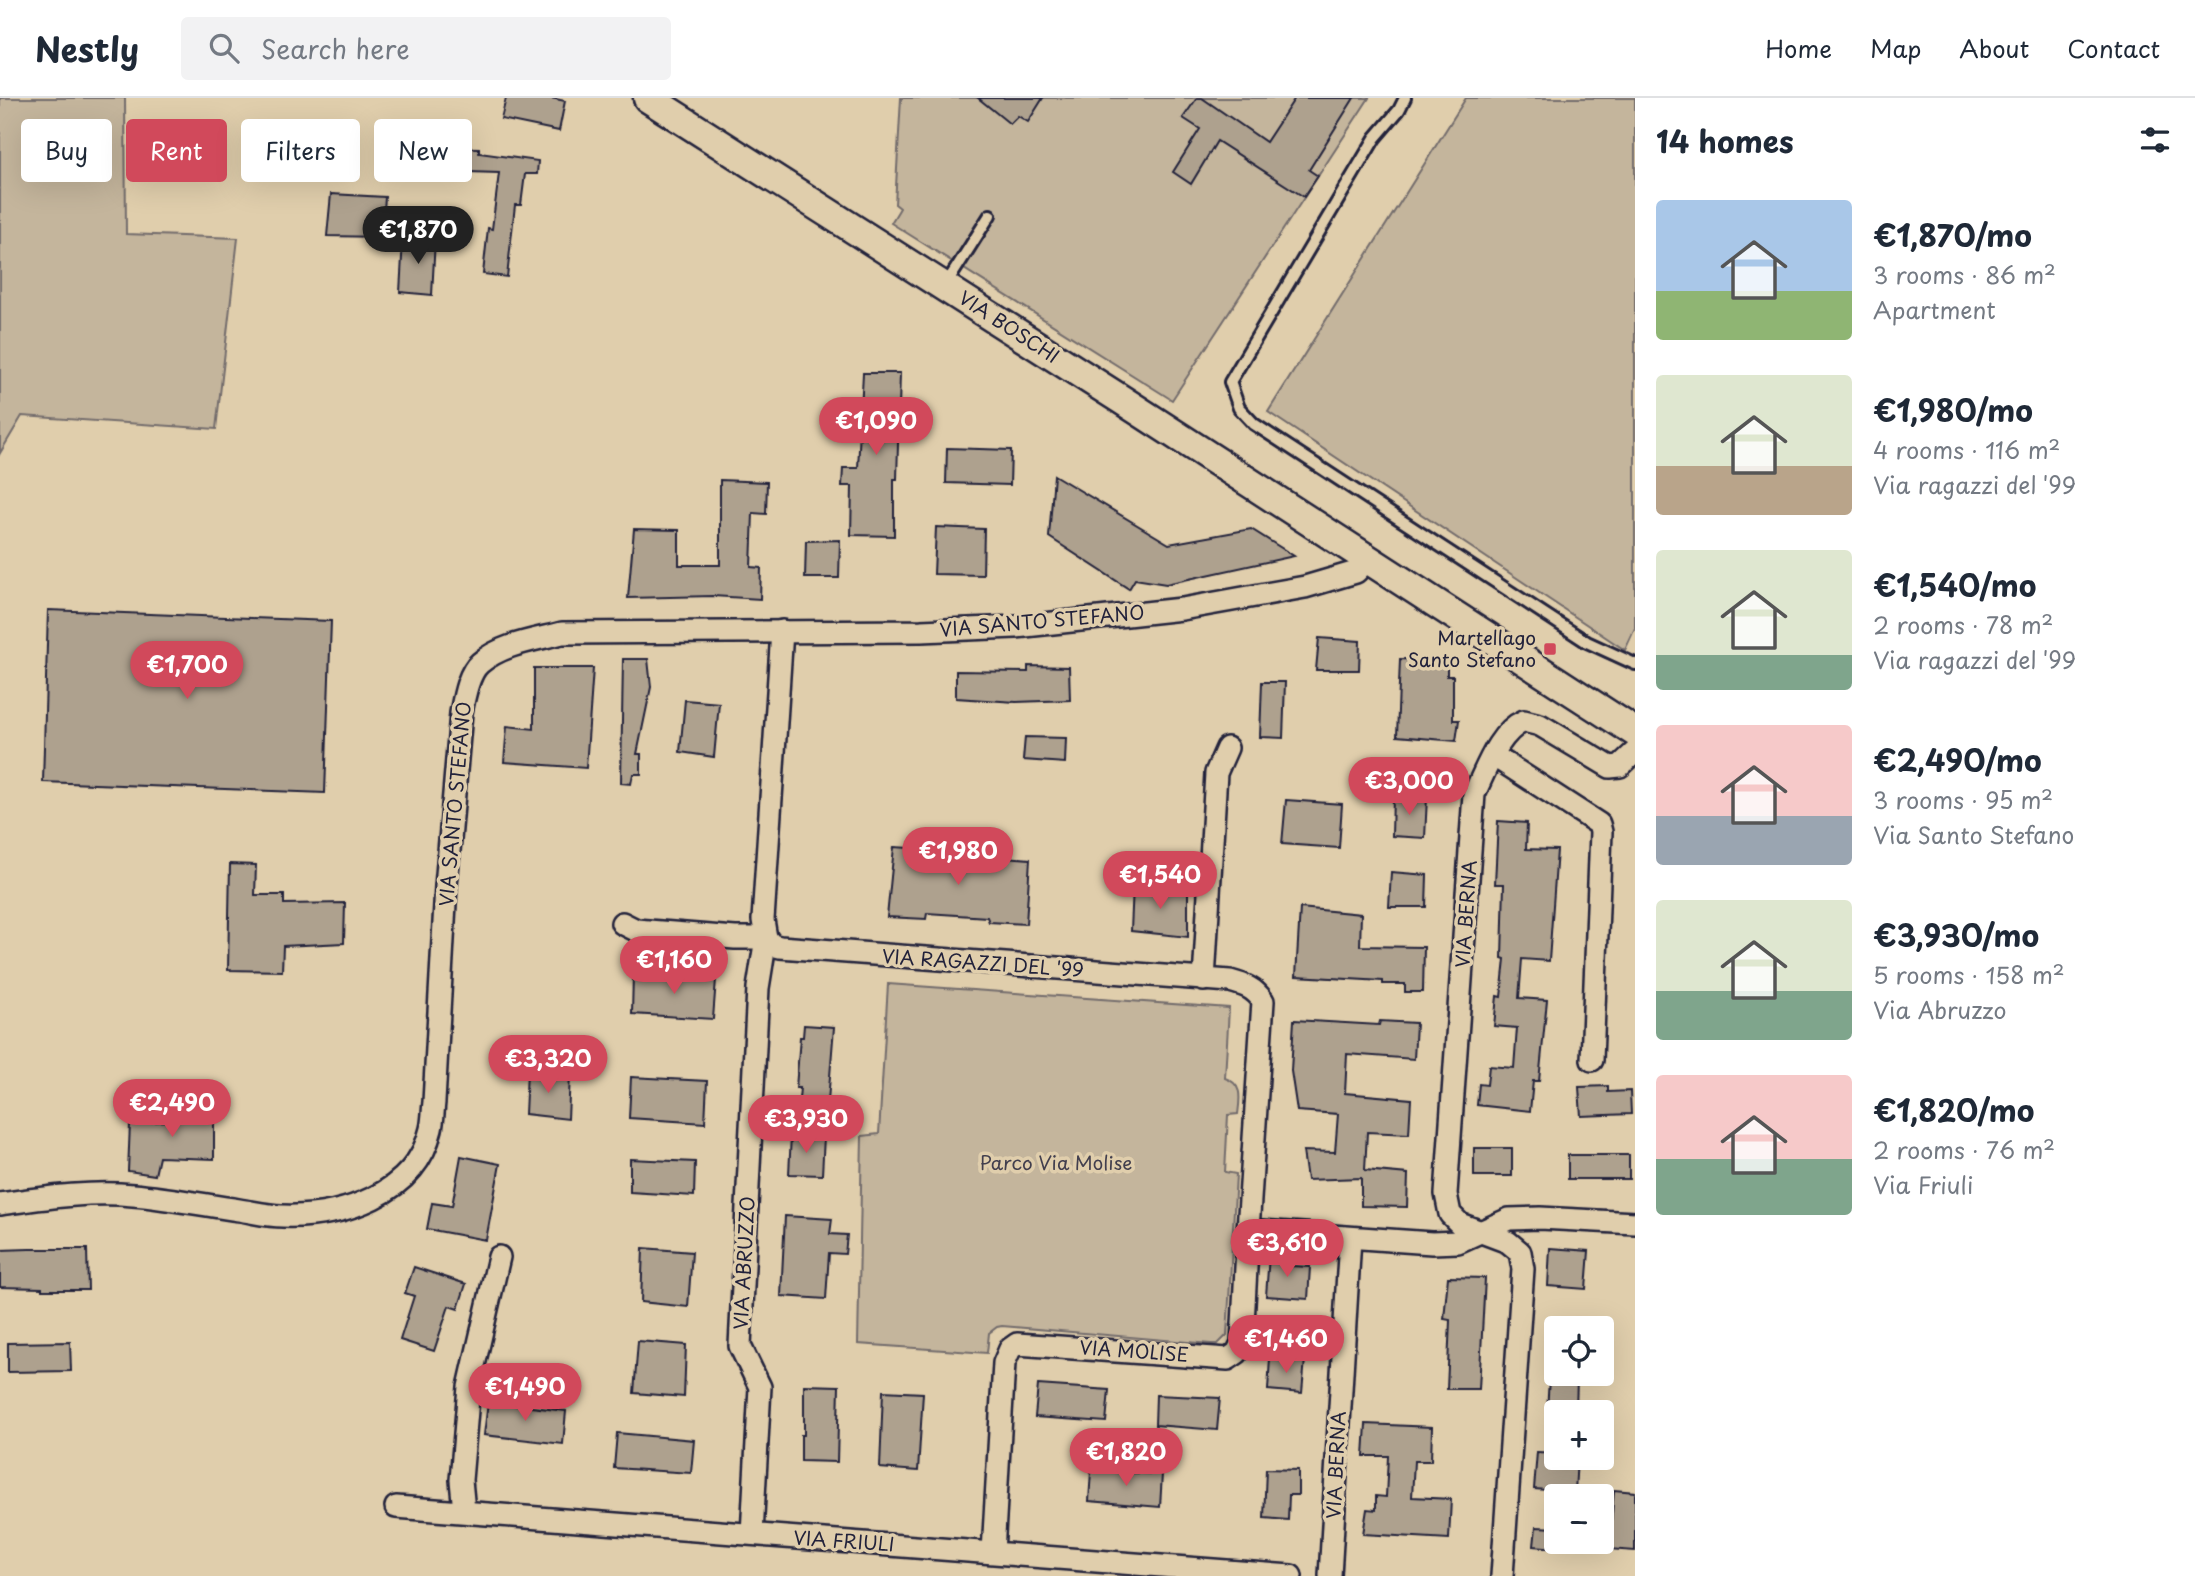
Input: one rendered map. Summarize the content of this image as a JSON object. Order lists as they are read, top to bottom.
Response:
{
  "streets": {
    "main road": ["VIA BOSCHI"],
    "street": [
      "VIA SANTO STEFANO",
      "VIA BERNA",
      "VIA RAGAZZI DEL '99",
      "VIA ABRUZZO",
      "VIA MOLISE",
      "VIA FRIULI"
    ]
  },
  "crossings": [
    ["VIA BOSCHI", "VIA SANTO STEFANO"],
    ["VIA RAGAZZI DEL '99", "VIA ABRUZZO"],
    ["VIA RAGAZZI DEL '99", "VIA MOLISE"],
    ["VIA ABRUZZO", "VIA FRIULI"],
    ["VIA MOLISE", "VIA FRIULI"]
  ],
  "parks": ["Parco Via Molise"],
  "places": {
    "transit": ["Martellago Santo Stefano"]
  },
  "page": {
    "header": "Nestly",
    "search": "Search here",
    "nav": [
      "Home",
      "Map",
      "About",
      "Contact"
    ],
    "heading": "14 homes",
    "chip": [
      "Buy",
      "Rent",
      "Filters",
      "New"
    ],
    "list": [
      {
        "name": "€1,870/mo",
        "note": "3 rooms · 86 m² · Apartment"
      },
      {
        "name": "€1,980/mo",
        "note": "4 rooms · 116 m² · Via ragazzi del '99"
      },
      {
        "name": "€1,540/mo",
        "note": "2 rooms · 78 m² · Via ragazzi del '99"
      },
      {
        "name": "€2,490/mo",
        "note": "3 rooms · 95 m² · Via Santo Stefano"
      },
      {
        "name": "€3,930/mo",
        "note": "5 rooms · 158 m² · Via Abruzzo"
      },
      {
        "name": "€1,820/mo",
        "note": "2 rooms · 76 m² · Via Friuli"
      }
    ],
    "price": [
      "€1,870",
      "€1,090",
      "€1,700",
      "€3,000",
      "€1,980",
      "€1,540",
      "€1,160",
      "€3,320",
      "€2,490",
      "€3,930",
      "€3,610",
      "€1,460",
      "€1,490",
      "€1,820"
    ],
    "map_buttons": ["+", "−"]
  }
}
